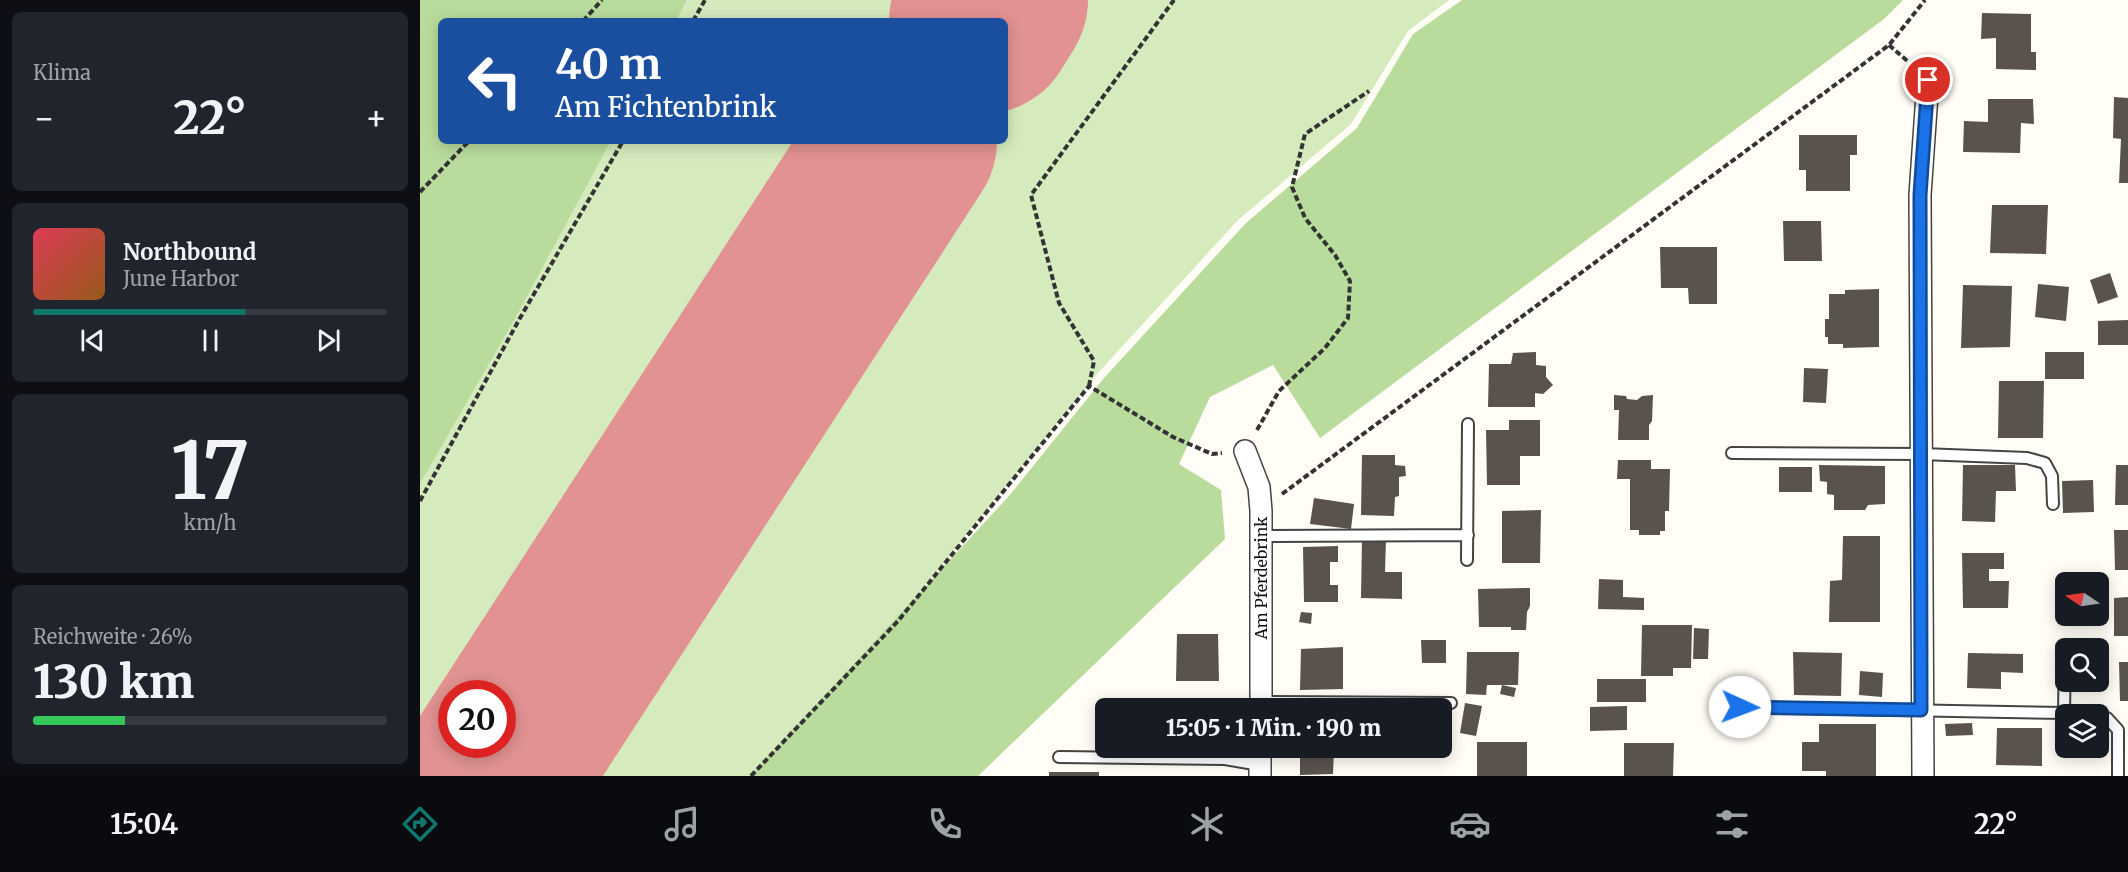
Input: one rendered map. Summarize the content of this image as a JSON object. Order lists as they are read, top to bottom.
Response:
{
  "streets": {
    "street": ["Am Pferdebrink"]
  },
  "north": "left",
  "page": {
    "tile": [
      "Klima",
      ["17", "km/h"],
      ["Reichweite · 26%", "130 km"]
    ],
    "turn": ["40 m", "Am Fichtenbrink"],
    "heat": ["−", "22°", "+"],
    "song": ["Northbound", "June Harbor"],
    "limit": "20",
    "trip": "15:05 · 1 Min. · 190 m",
    "tabs": ["15:04", "22°"]
  }
}
